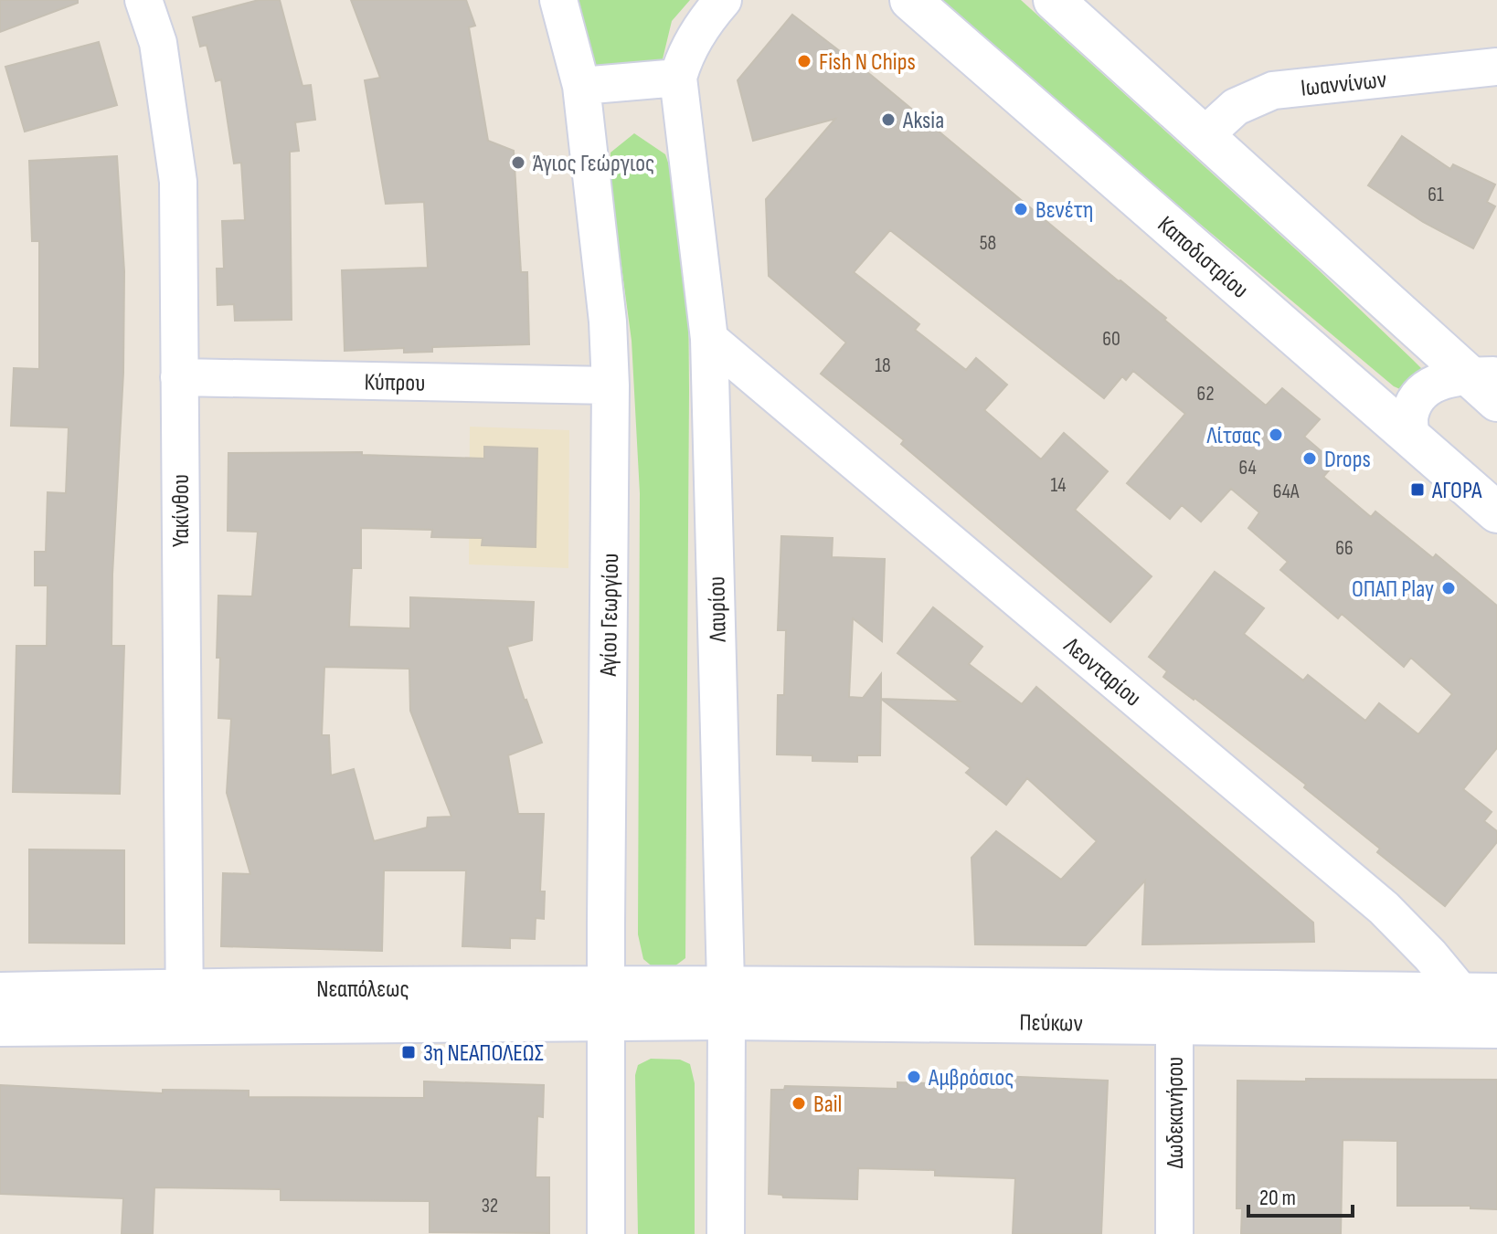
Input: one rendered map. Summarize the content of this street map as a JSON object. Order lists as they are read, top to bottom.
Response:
{
  "streets": {
    "street": [
      "Ιωαννίνων",
      "Καποδιστρίου",
      "Κύπρου",
      "Υακίνθου",
      "Λαυρίου",
      "Αγίου Γεωργίου",
      "Λεονταρίου",
      "Νεαπόλεως",
      "Πεύκων",
      "Δωδεκανήσου"
    ]
  },
  "crossings": [
    ["Κύπρου", "Υακίνθου"],
    ["Κύπρου", "Αγίου Γεωργίου"],
    ["Υακίνθου", "Νεαπόλεως"],
    ["Λαυρίου", "Λεονταρίου"],
    ["Λαυρίου", "Νεαπόλεως"],
    ["Λαυρίου", "Πεύκων"],
    ["Αγίου Γεωργίου", "Νεαπόλεως"],
    ["Λεονταρίου", "Πεύκων"],
    ["Νεαπόλεως", "Πεύκων"],
    ["Πεύκων", "Δωδεκανήσου"]
  ],
  "places": {
    "other": [
      "Fish N Chips",
      "Aksia",
      "Άγιος Γεώργιος",
      "Βενέτη",
      "Λίτσας",
      "Drops",
      "ΟΠΑΠ Play",
      "Αμβρόσιος",
      "Bail"
    ],
    "transit": ["ΑΓΟΡΑ", "3η ΝΕΑΠΟΛΕΩΣ"]
  },
  "house_numbers": [
    "61",
    "58",
    "60",
    "18",
    "62",
    "64",
    "14",
    "64Α",
    "66",
    "32"
  ],
  "scale_bar": "20 m"
}
